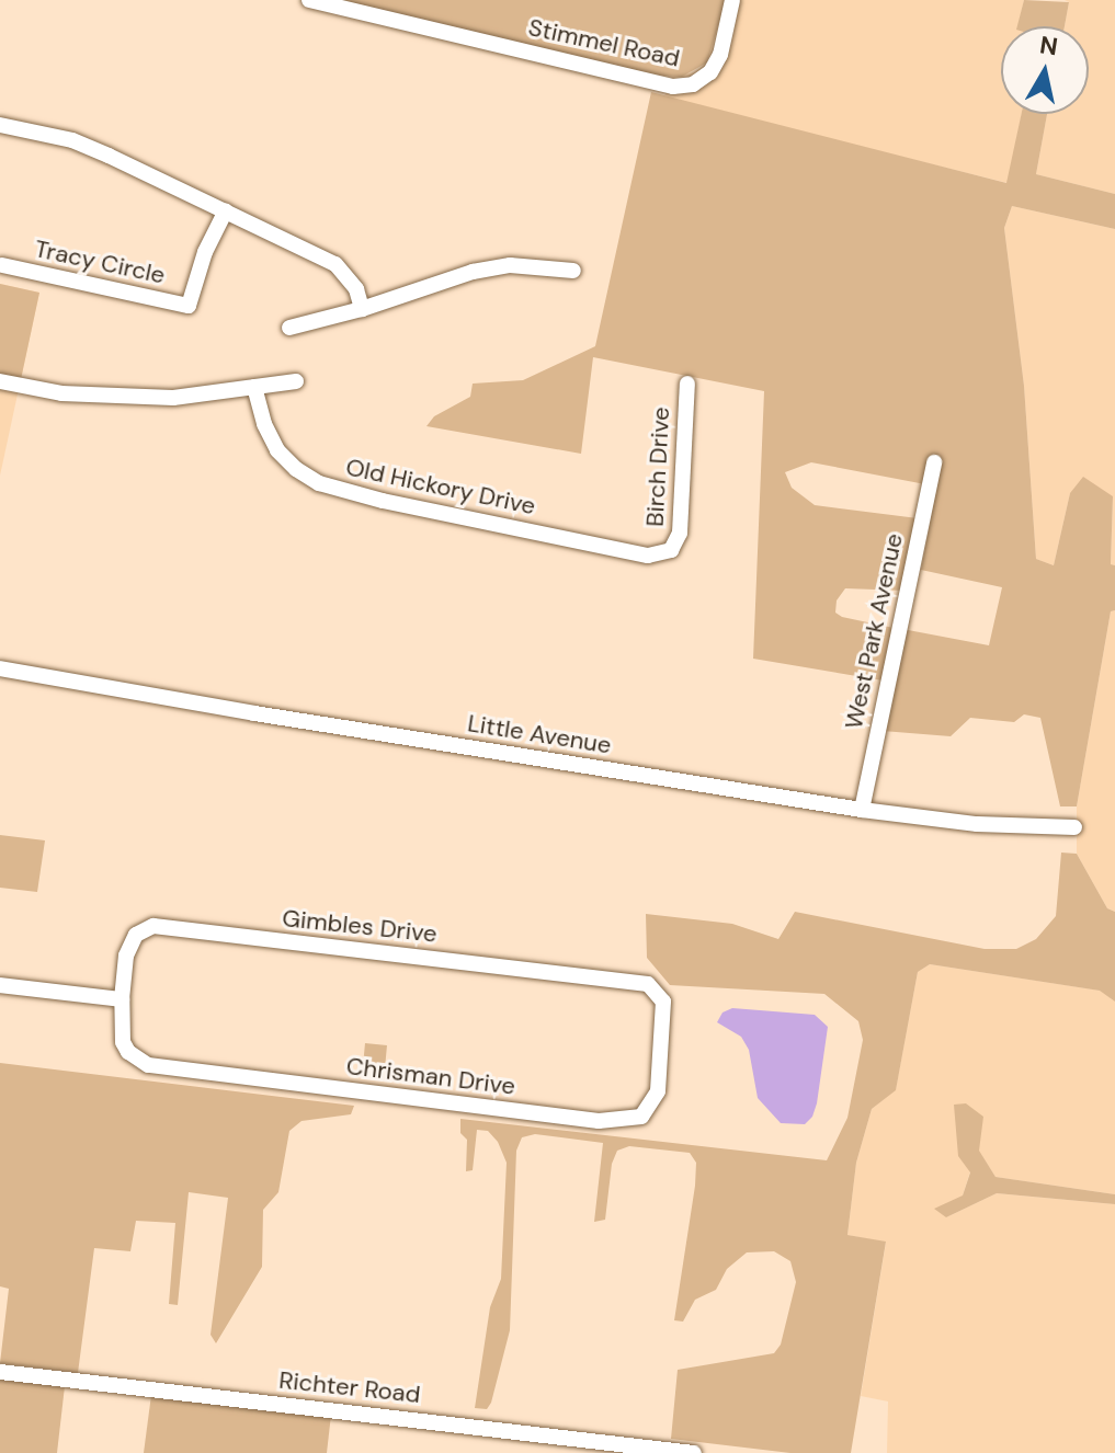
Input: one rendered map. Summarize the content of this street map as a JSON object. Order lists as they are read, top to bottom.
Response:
{
  "streets": {
    "street": [
      "Stimmel Road",
      "Tracy Circle",
      "Birch Drive",
      "Old Hickory Drive",
      "West Park Avenue",
      "Little Avenue",
      "Gimbles Drive",
      "Chrisman Drive",
      "Richter Road"
    ]
  },
  "crossings": [
    ["Birch Drive", "Old Hickory Drive"],
    ["West Park Avenue", "Little Avenue"],
    ["Gimbles Drive", "Chrisman Drive"]
  ],
  "north": "top"
}
